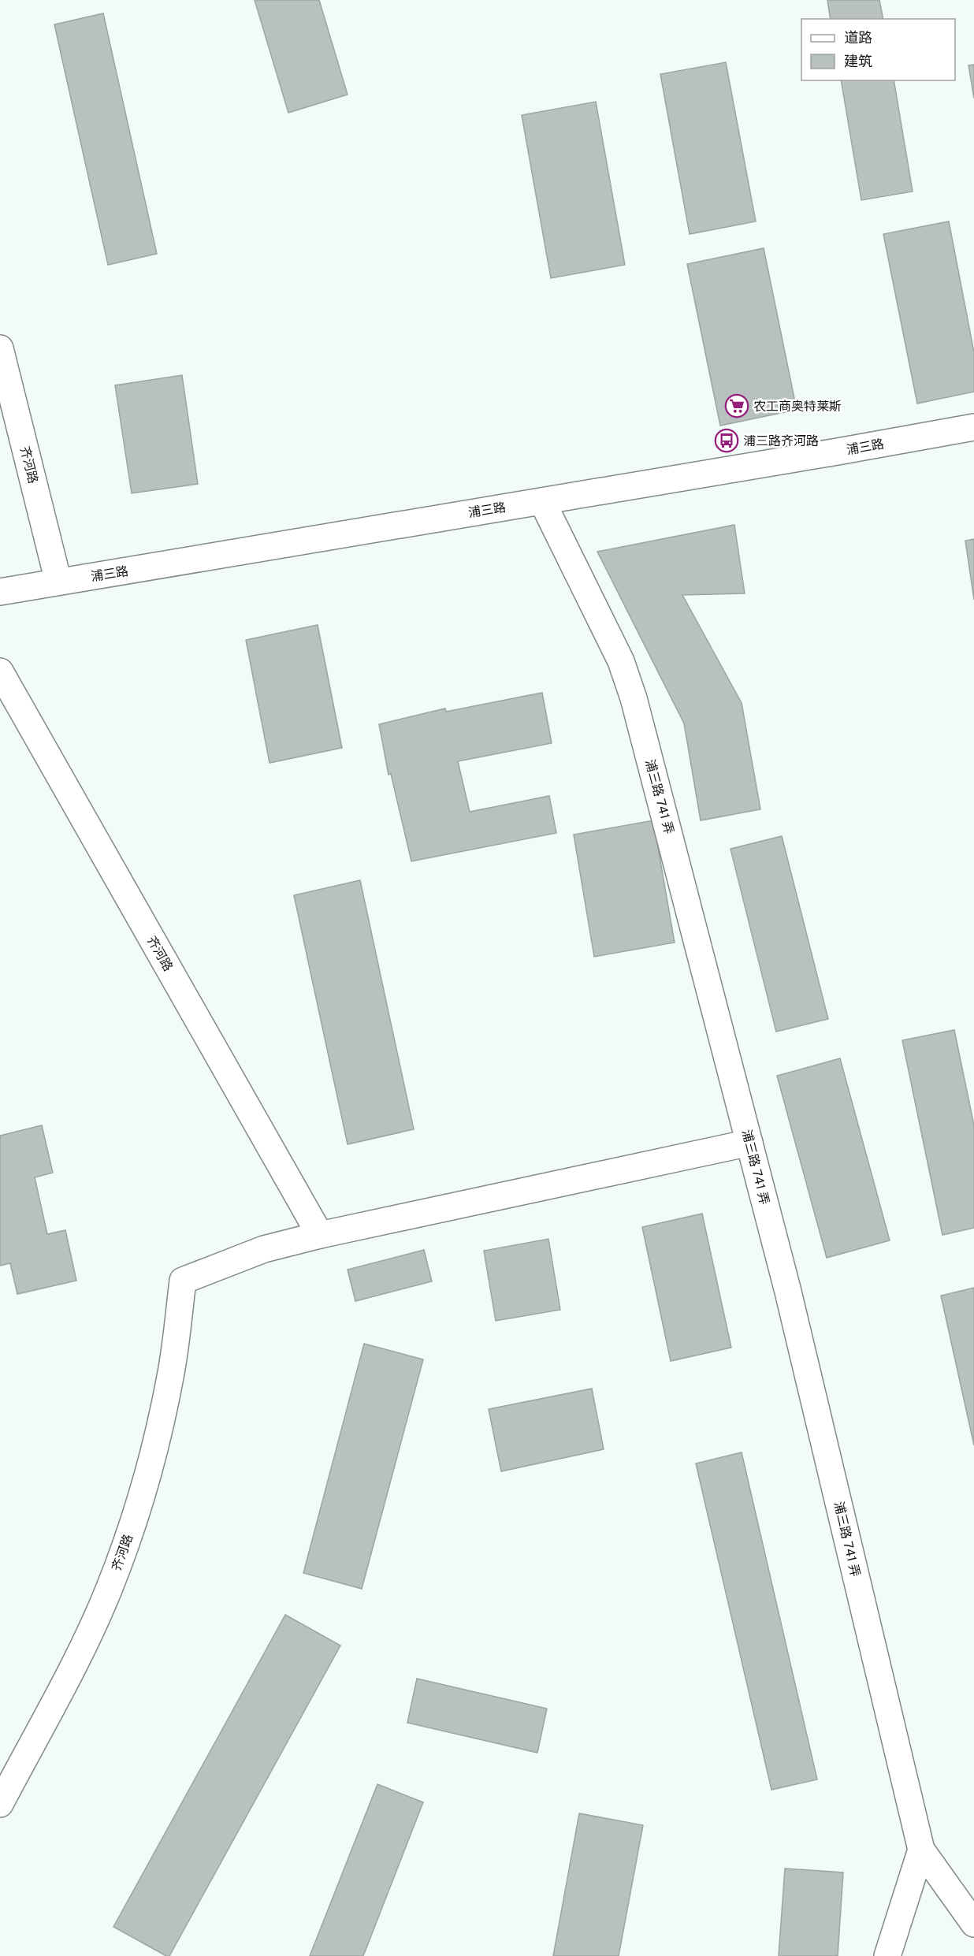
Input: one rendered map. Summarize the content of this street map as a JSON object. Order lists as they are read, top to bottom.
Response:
{
  "streets": {
    "street": ["浦三路", "齐河路", "浦三路 741 弄"]
  },
  "crossings": [
    ["浦三路", "齐河路"],
    ["浦三路", "浦三路 741 弄"]
  ],
  "places": {
    "supermarket": ["农工商奥特莱斯"],
    "bus stop": ["浦三路齐河路"]
  },
  "legend": ["道路", "建筑"]
}
